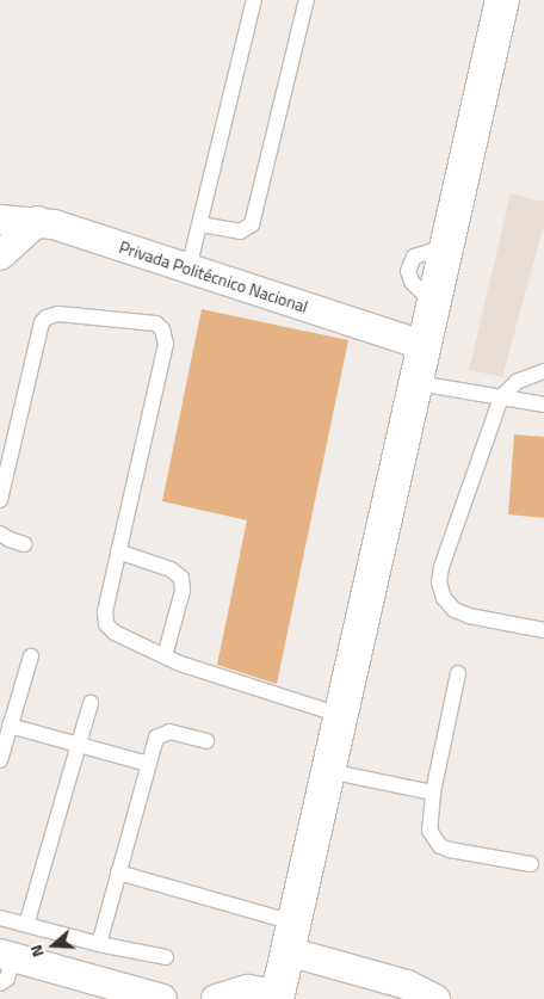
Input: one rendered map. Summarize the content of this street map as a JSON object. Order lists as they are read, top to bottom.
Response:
{
  "streets": {
    "street": ["Privada Politécnico Nacional"]
  },
  "north": "left"
}
